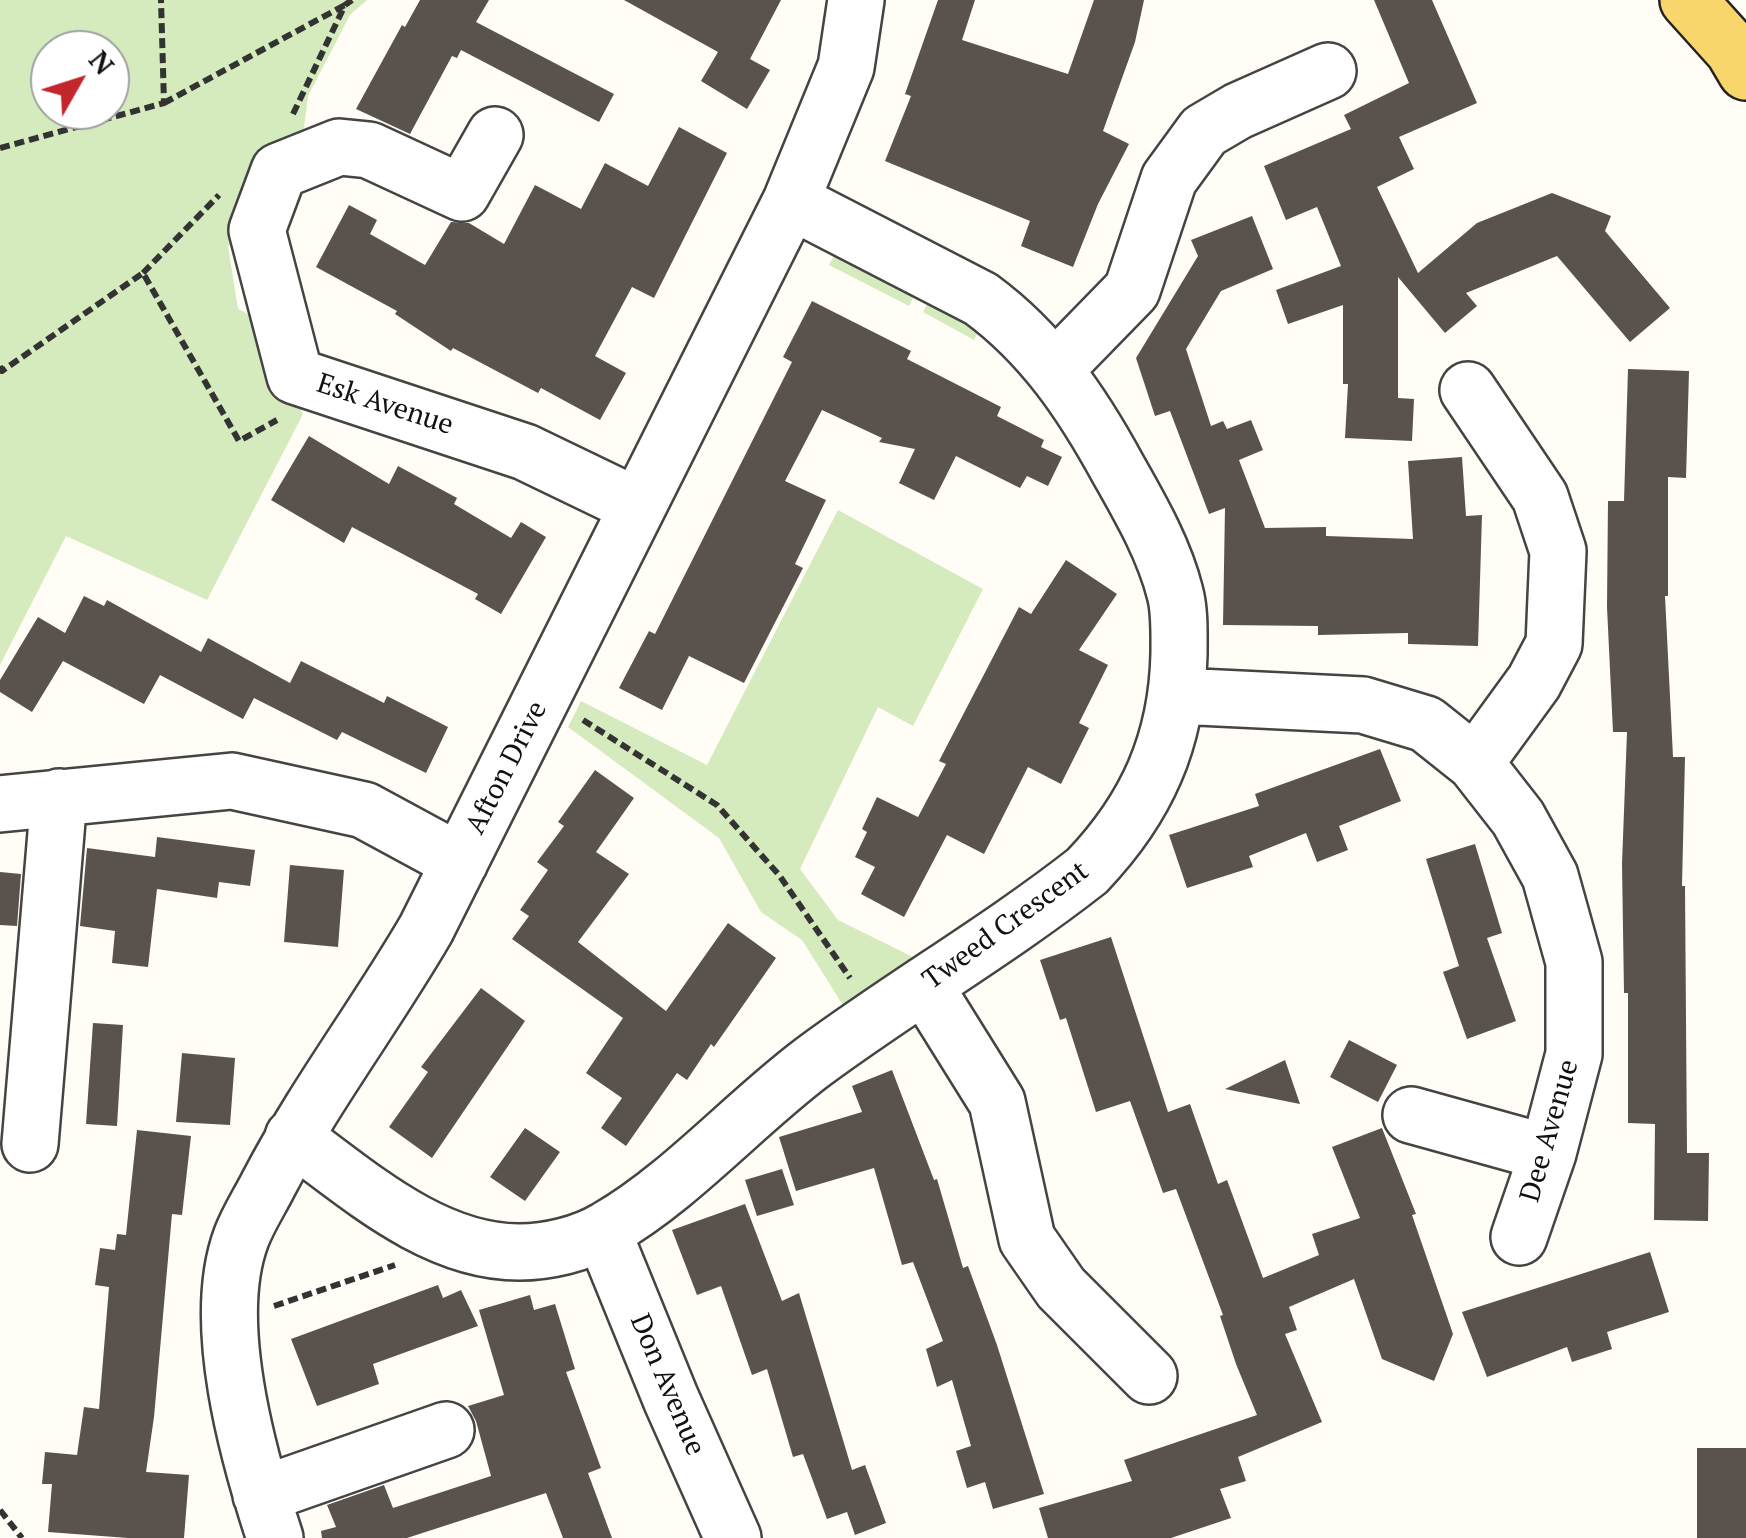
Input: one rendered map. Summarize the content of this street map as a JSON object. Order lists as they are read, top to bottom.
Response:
{
  "streets": {
    "street": [
      "Esk Avenue",
      "Afton Drive",
      "Tweed Crescent",
      "Dee Avenue",
      "Don Avenue"
    ]
  },
  "crossings": [
    ["Esk Avenue", "Afton Drive"],
    ["Afton Drive", "Tweed Crescent"],
    ["Tweed Crescent", "Dee Avenue"],
    ["Tweed Crescent", "Don Avenue"]
  ],
  "north": "top right"
}
